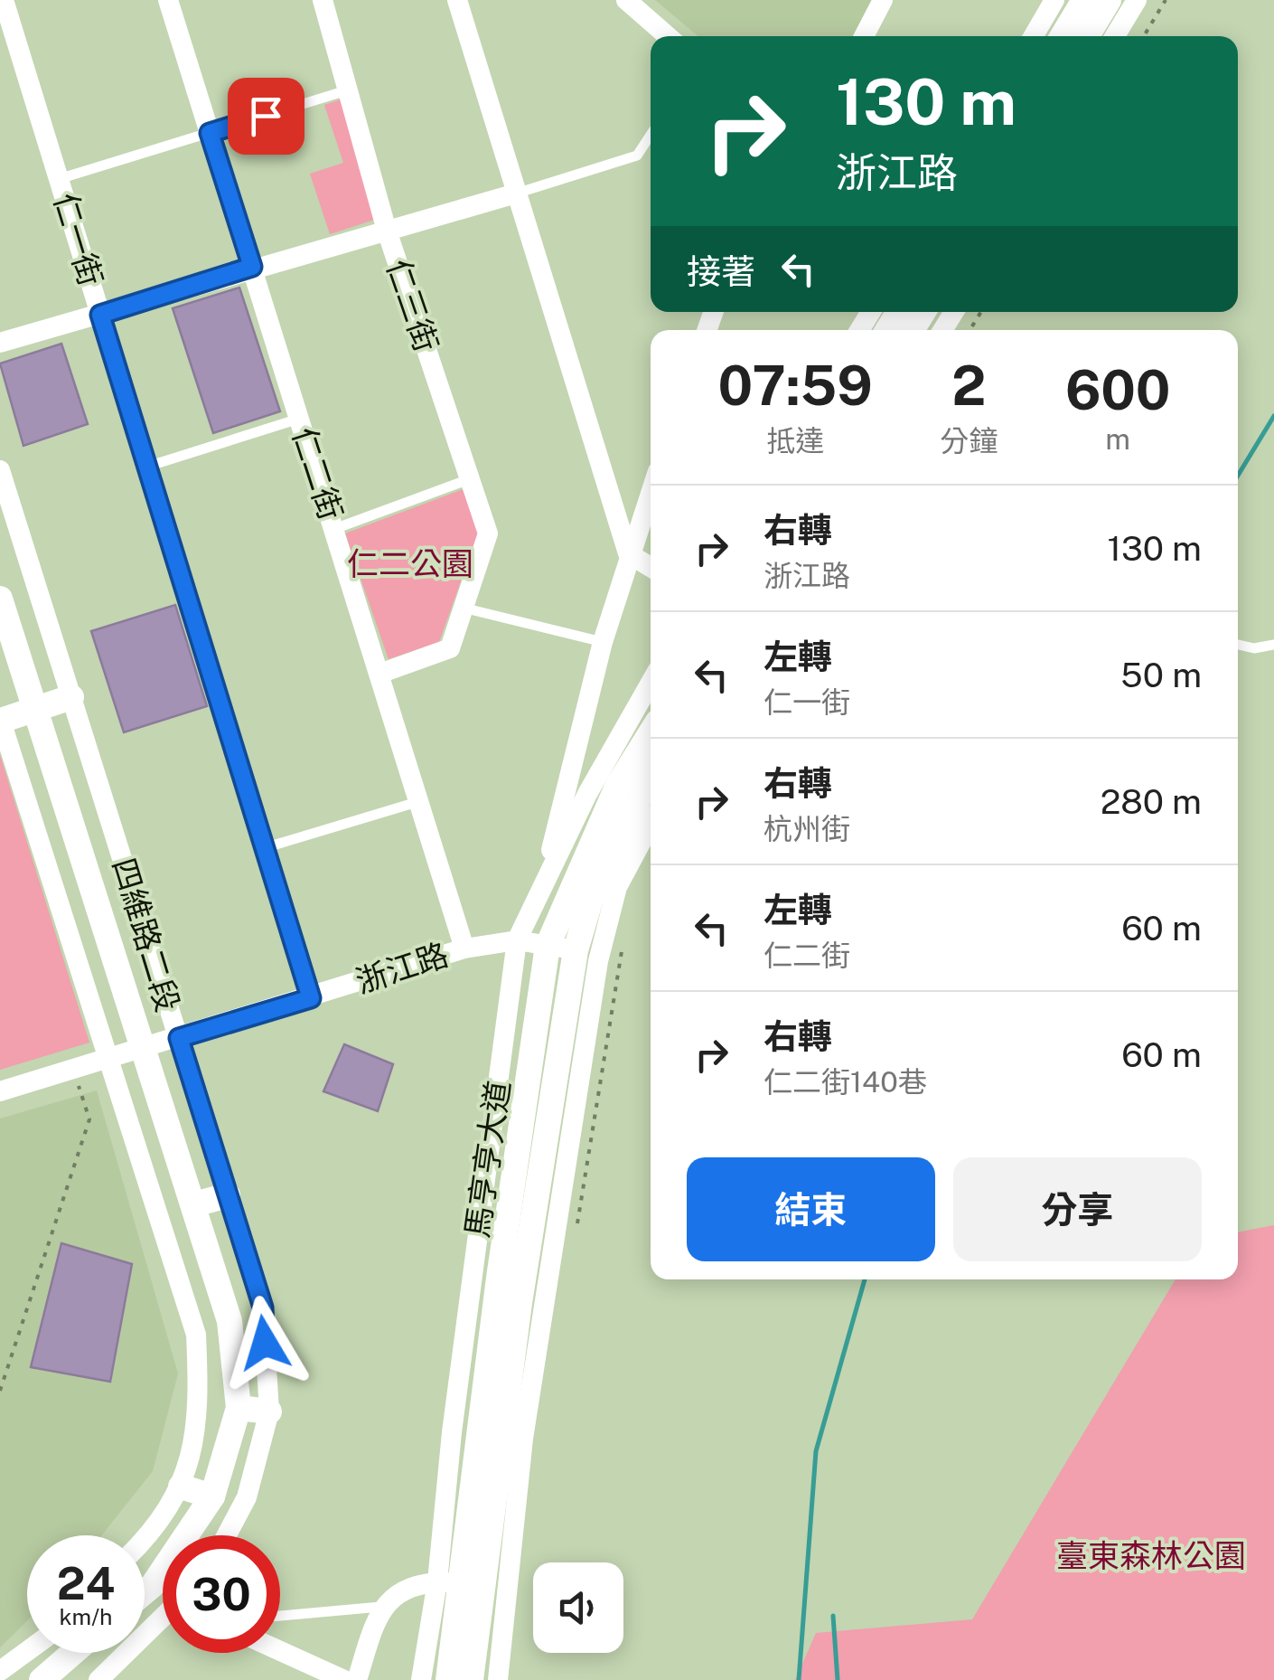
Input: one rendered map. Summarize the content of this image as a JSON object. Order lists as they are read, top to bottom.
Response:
{
  "streets": {
    "street": [
      "仁一街",
      "仁三街",
      "仁二街",
      "四維路二段",
      "浙江路",
      "馬亨亨大道"
    ]
  },
  "crossings": [
    ["仁一街", "浙江路"],
    ["仁三街", "仁二街"],
    ["仁二街", "浙江路"],
    ["四維路二段", "浙江路"],
    ["浙江路", "馬亨亨大道"]
  ],
  "parks": ["仁二公園", "臺東森林公園"],
  "page": {
    "turn": ["130 m", "浙江路"],
    "then": "接著",
    "eta": [
      "07:59",
      "抵達",
      "2",
      "分鐘",
      "600",
      "m"
    ],
    "list": [
      {
        "name": "右轉",
        "note": "浙江路",
        "value": "130 m"
      },
      {
        "name": "左轉",
        "note": "仁一街",
        "value": "50 m"
      },
      {
        "name": "右轉",
        "note": "杭州街",
        "value": "280 m"
      },
      {
        "name": "左轉",
        "note": "仁二街",
        "value": "60 m"
      },
      {
        "name": "右轉",
        "note": "仁二街140巷",
        "value": "60 m"
      }
    ],
    "buttons": ["結束", "分享"],
    "speed": "24 km/h",
    "limit": "30"
  }
}
